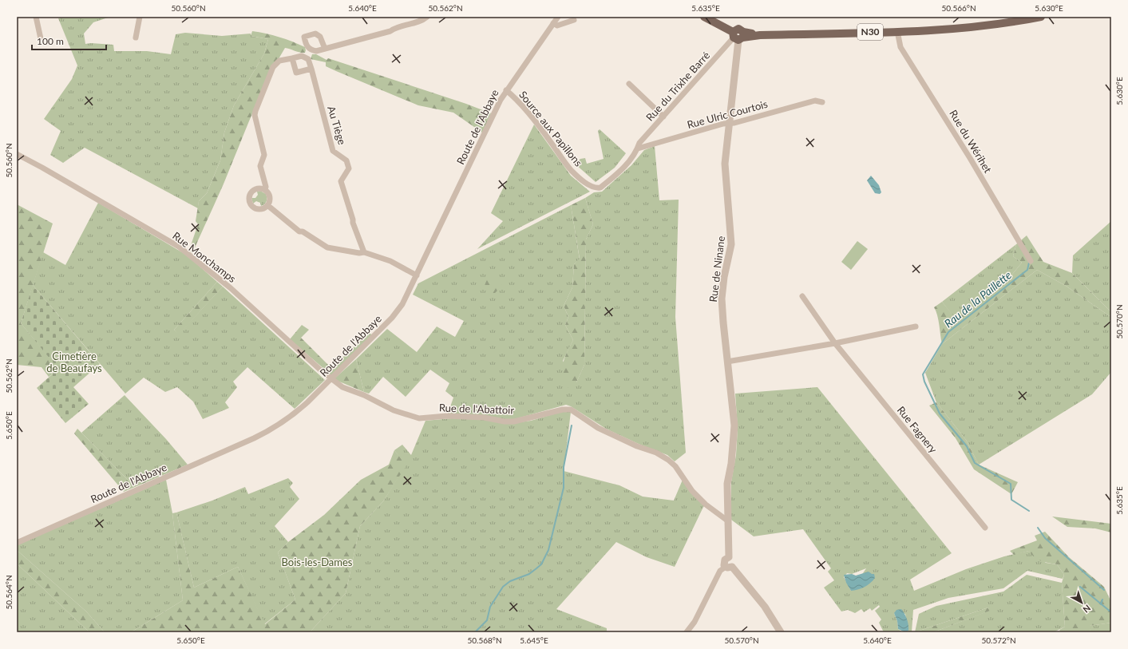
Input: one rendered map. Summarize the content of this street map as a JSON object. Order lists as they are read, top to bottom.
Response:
{
  "streets": {
    "main road": ["N30"],
    "street": [
      "Rue du Trixhe Barré",
      "Rue Ulric Courtois",
      "Au Tiège",
      "Route de l'Abbaye",
      "Source aux Papillons",
      "Rue du Wérihet",
      "Rue Monchamps",
      "Rue de Ninane",
      "Rue de l'Abattoir",
      "Rue Fagnery"
    ]
  },
  "crossings": [
    ["N30", "Rue du Trixhe Barré"],
    ["N30", "Rue du Wérihet"],
    ["N30", "Rue de Ninane"],
    ["Rue du Trixhe Barré", "Rue Ulric Courtois"],
    ["Rue du Trixhe Barré", "Source aux Papillons"],
    ["Rue du Trixhe Barré", "Rue de Ninane"],
    ["Rue Ulric Courtois", "Source aux Papillons"],
    ["Rue Ulric Courtois", "Rue de Ninane"],
    ["Route de l'Abbaye", "Source aux Papillons"],
    ["Route de l'Abbaye", "Rue Monchamps"],
    ["Route de l'Abbaye", "Rue de l'Abattoir"],
    ["Rue Monchamps", "Rue de l'Abattoir"],
    ["Rue de Ninane", "Rue de l'Abattoir"]
  ],
  "water": ["Rau de la Paillette"],
  "parks": ["Cimetière de Beaufays", "Bois-les-Dames"],
  "scale_bar": "100 m",
  "north": "bottom right",
  "coordinates": [
    "50.560°N",
    "5.640°E",
    "50.562°N",
    "5.635°E",
    "50.566°N",
    "5.630°E",
    "50.570°N",
    "5.650°E",
    "50.564°N",
    "50.568°N",
    "5.645°E",
    "50.572°N"
  ]
}
